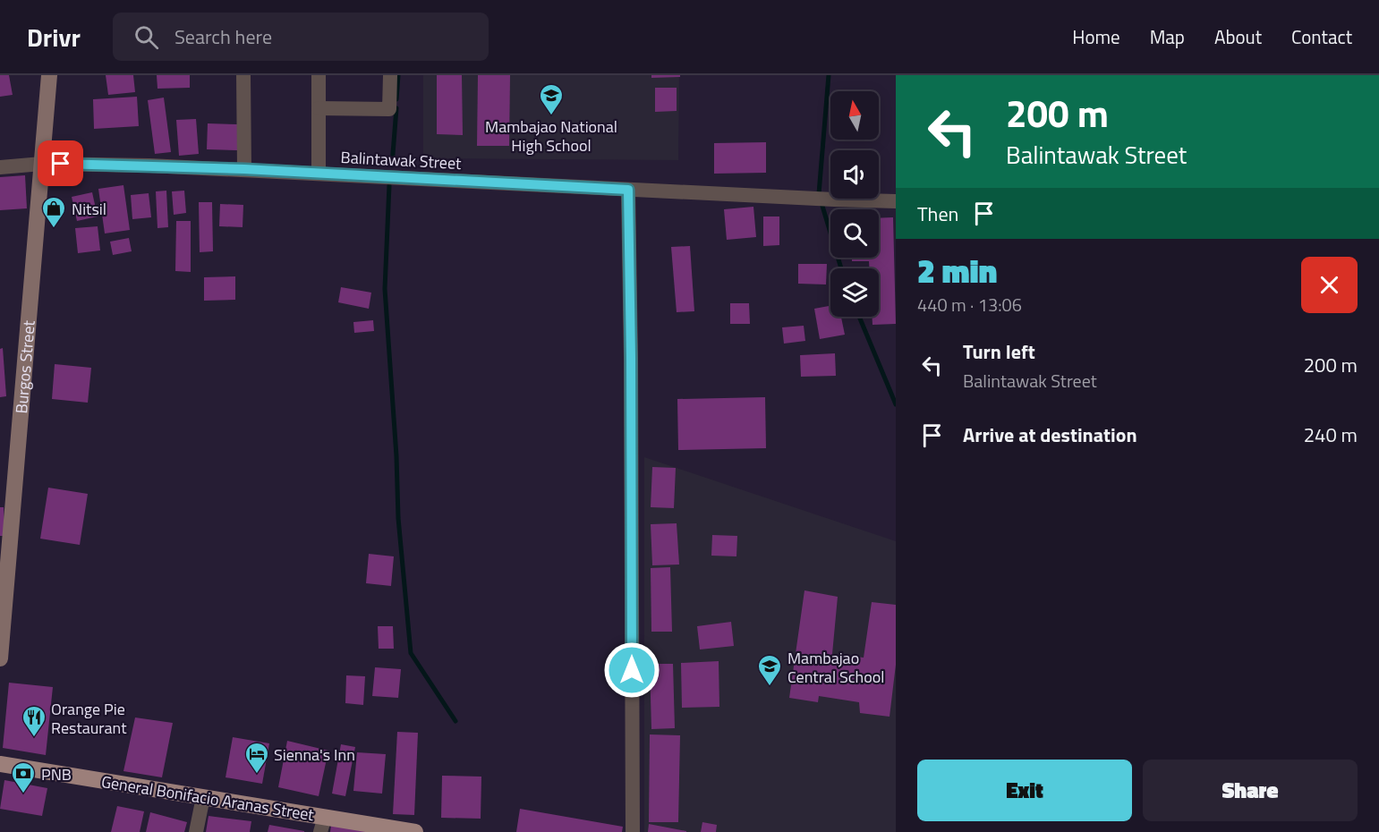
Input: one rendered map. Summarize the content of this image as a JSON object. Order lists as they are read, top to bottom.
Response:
{
  "streets": {
    "main road": ["General Bonifacio Aranas Street"],
    "street": ["Balintawak Street", "Burgos Street"]
  },
  "crossings": [
    ["Balintawak Street", "Burgos Street"]
  ],
  "places": {
    "school or university": ["Mambajao National High School", "Mambajao Central School"],
    "shop": ["Nitsil"],
    "restaurant": ["Orange Pie Restaurant"],
    "hotel": ["Sienna's Inn"],
    "bank": ["PNB"]
  },
  "north": "top",
  "page": {
    "header": "Drivr",
    "search": "Search here",
    "nav": [
      "Home",
      "Map",
      "About",
      "Contact"
    ],
    "turn": ["200 m", "Balintawak Street"],
    "then": "Then",
    "heading": ["2 min", "440 m · 13:06"],
    "list": [
      {
        "name": "Turn left",
        "note": "Balintawak Street",
        "value": "200 m"
      },
      {
        "name": "Arrive at destination",
        "value": "240 m"
      }
    ],
    "buttons": ["Exit", "Share"]
  }
}
